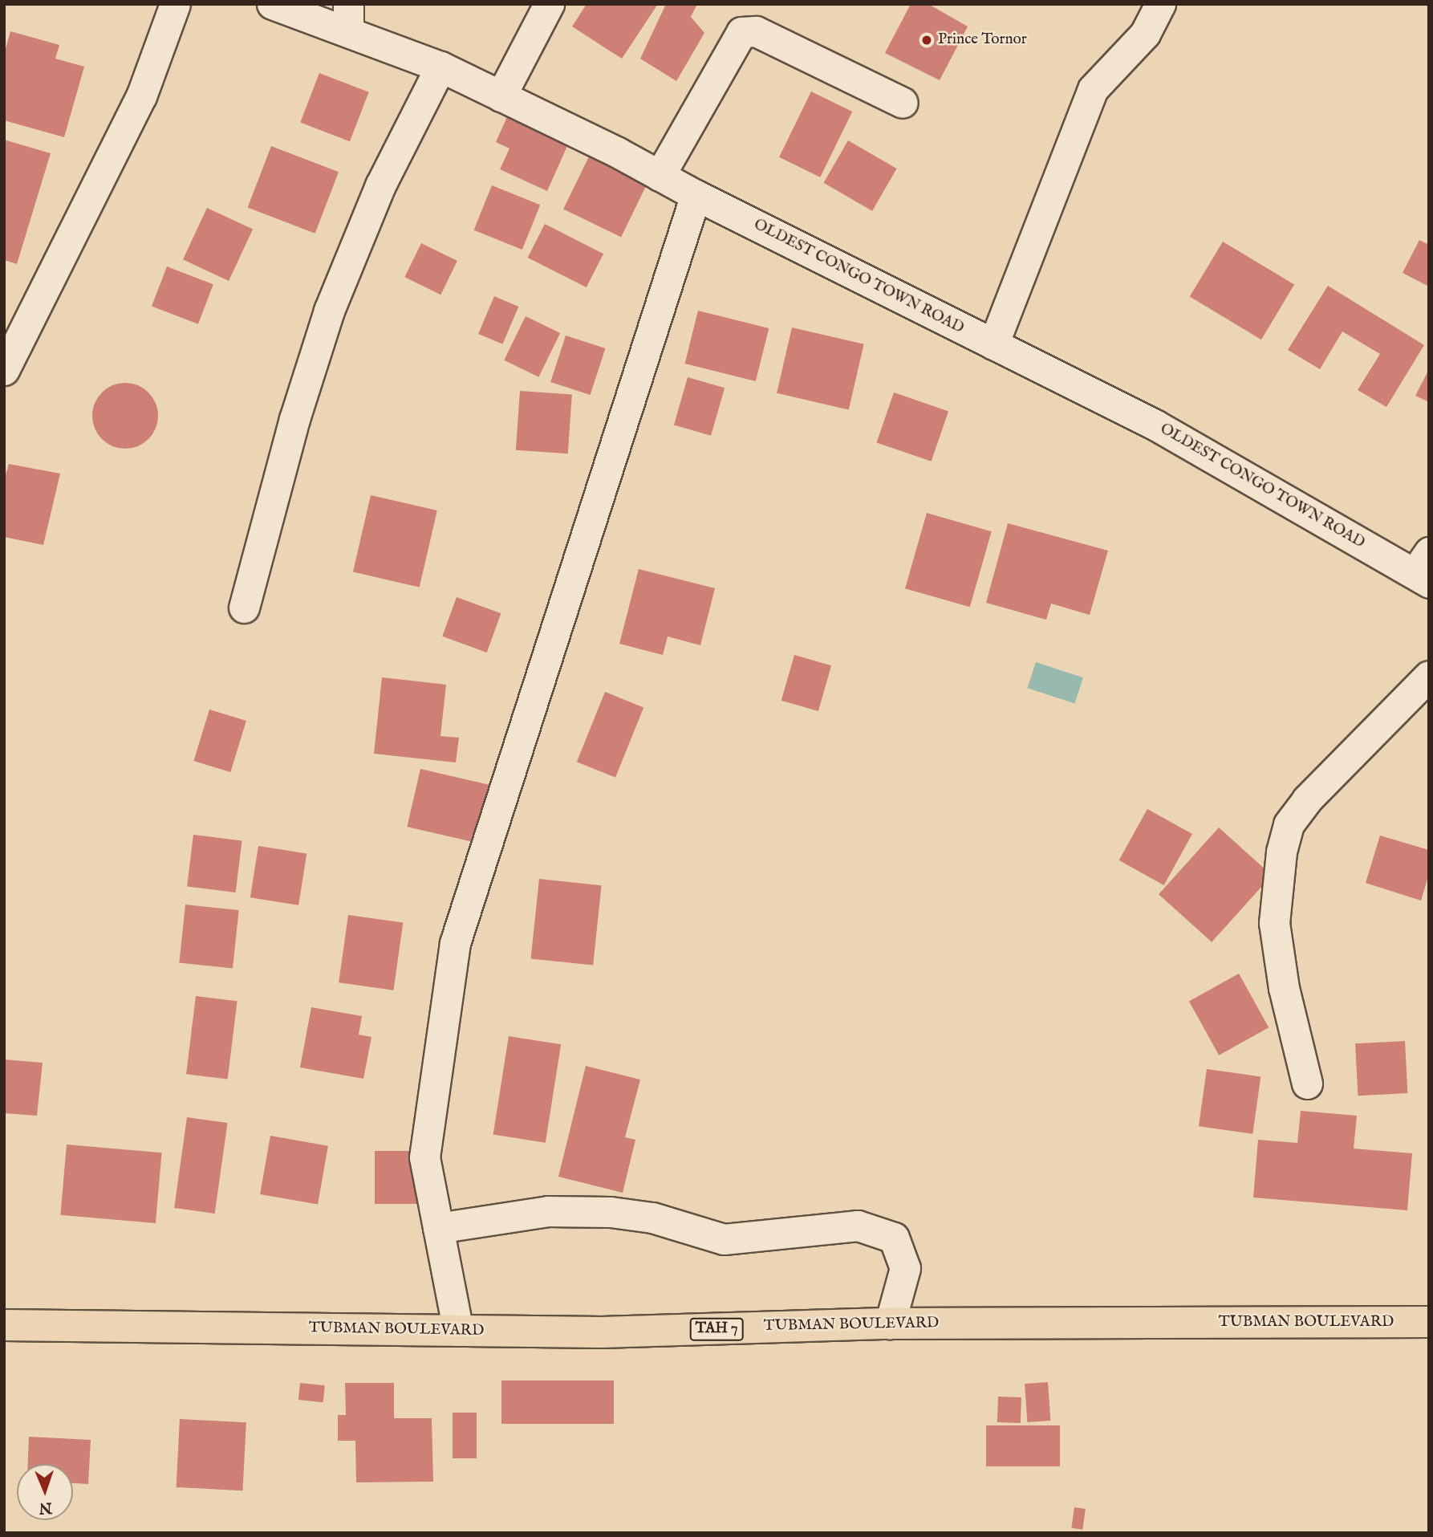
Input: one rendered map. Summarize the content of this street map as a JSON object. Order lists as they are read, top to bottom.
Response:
{
  "streets": {
    "highway": ["TUBMAN BOULEVARD", "TAH 7"],
    "street": ["OLDEST CONGO TOWN ROAD"]
  },
  "places": ["Prince Tornor"],
  "north": "bottom"
}
